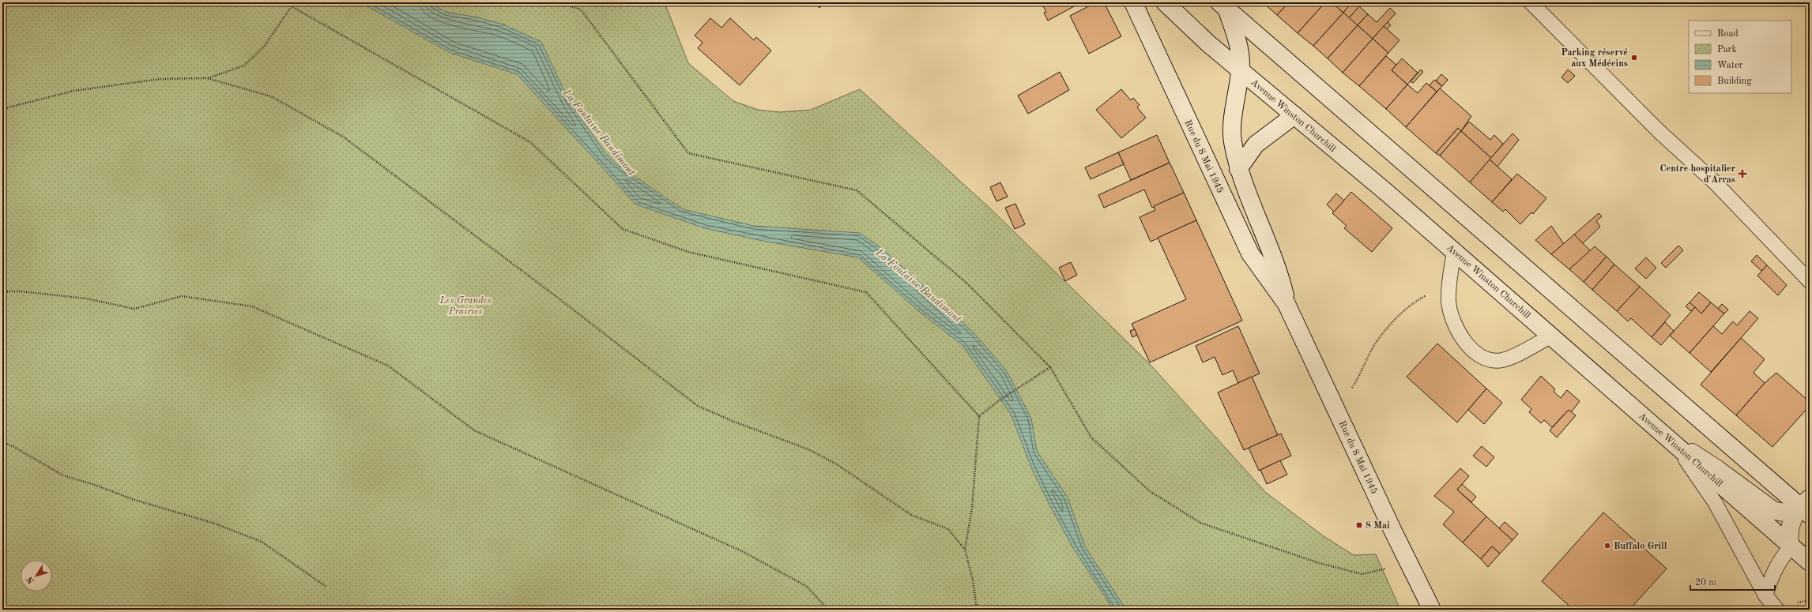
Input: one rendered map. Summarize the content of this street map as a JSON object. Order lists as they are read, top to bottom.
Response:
{
  "streets": {
    "main road": ["Avenue Winston Churchill", "Rue du 8 Mai 1945"]
  },
  "crossings": [
    ["Avenue Winston Churchill", "Rue du 8 Mai 1945"]
  ],
  "water": ["La Fontaine Baudimont"],
  "parks": ["Les Grandes Prairies"],
  "places": {
    "other": ["Parking réservé aux Médécins", "Buffalo Grill"],
    "health": ["Centre hospitalier d'Arras"],
    "transit": ["8 Mai"]
  },
  "legend": [
    "Road",
    "Park",
    "Water",
    "Building"
  ],
  "scale_bar": "20 m",
  "north": "bottom left"
}
